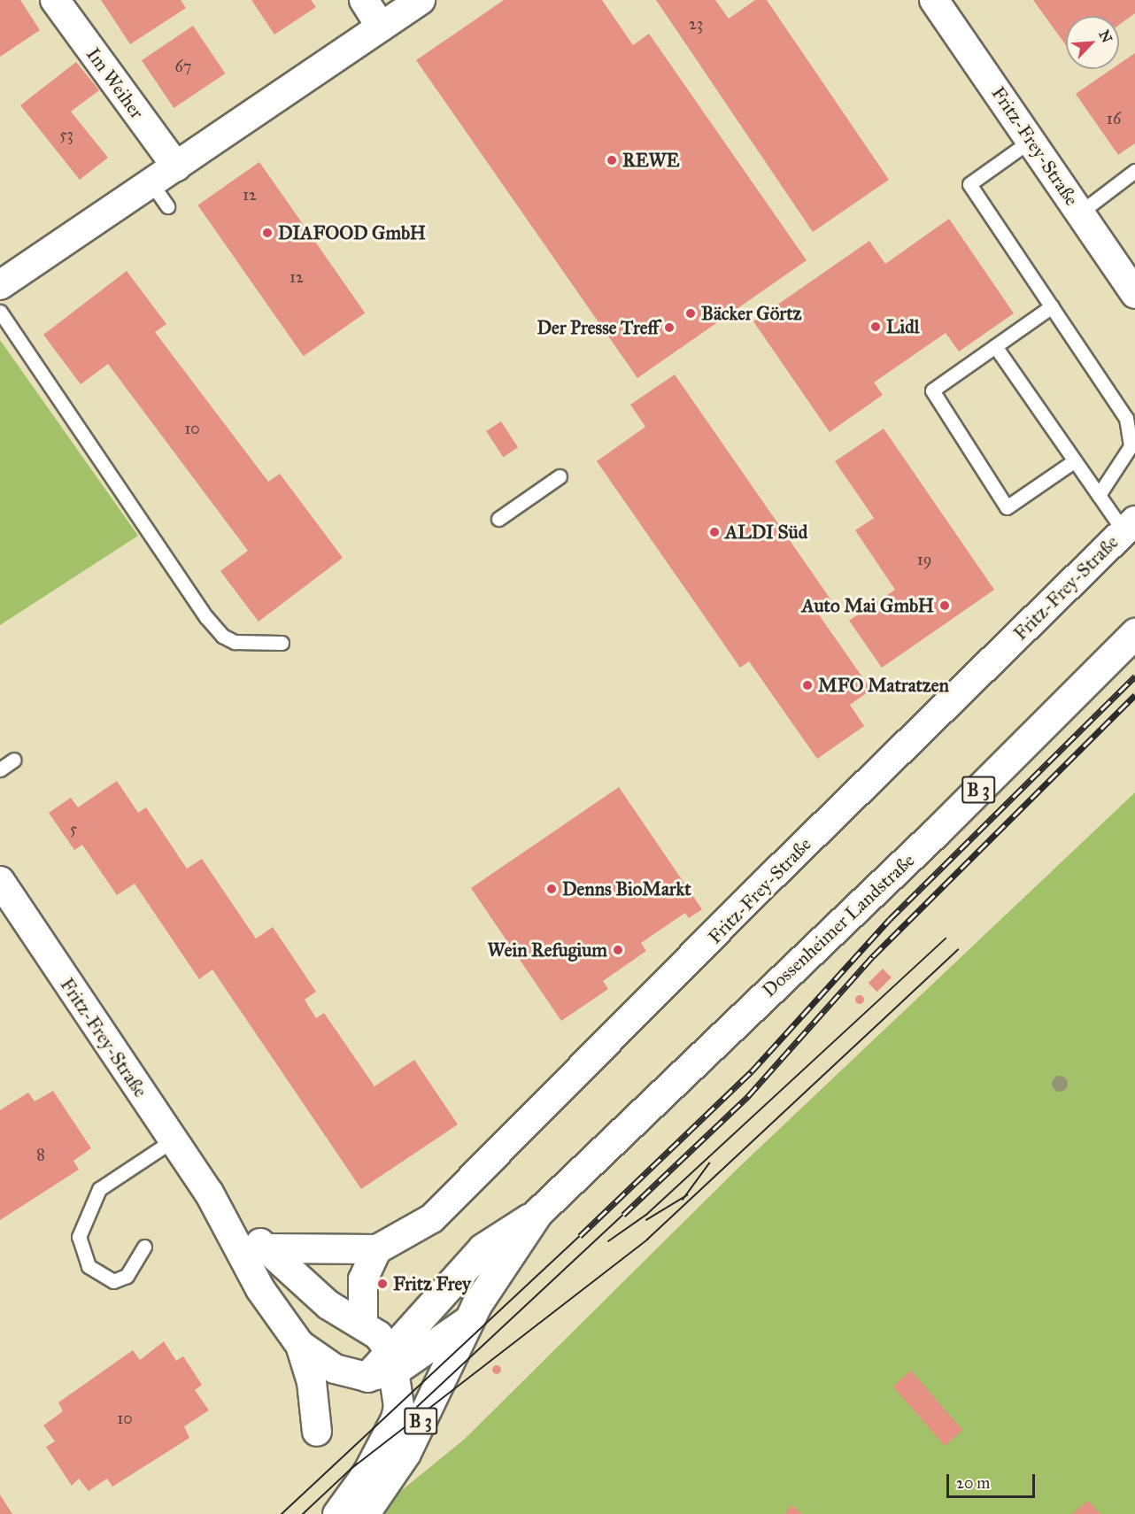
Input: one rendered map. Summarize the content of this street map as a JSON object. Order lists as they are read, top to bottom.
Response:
{
  "streets": {
    "main road": ["B 3", "Dossenheimer Landstraße"],
    "street": ["Im Weiher", "Fritz-Frey-Straße"]
  },
  "crossings": [
    ["Fritz-Frey-Straße", "B 3"],
    ["Fritz-Frey-Straße", "Dossenheimer Landstraße"],
    ["B 3", "Dossenheimer Landstraße"]
  ],
  "places": [
    "REWE",
    "DIAFOOD GmbH",
    "Bäcker Görtz",
    "Lidl",
    "Der Presse Treff",
    "ALDI Süd",
    "Auto Mai GmbH",
    "MFO Matratzen",
    "Denns BioMarkt",
    "Wein Refugium",
    "Fritz Frey"
  ],
  "house_numbers": [
    "23",
    "67",
    "16",
    "53",
    "12",
    "12",
    "10",
    "19",
    "5",
    "8",
    "10"
  ],
  "scale_bar": "20 m",
  "north": "top right"
}
